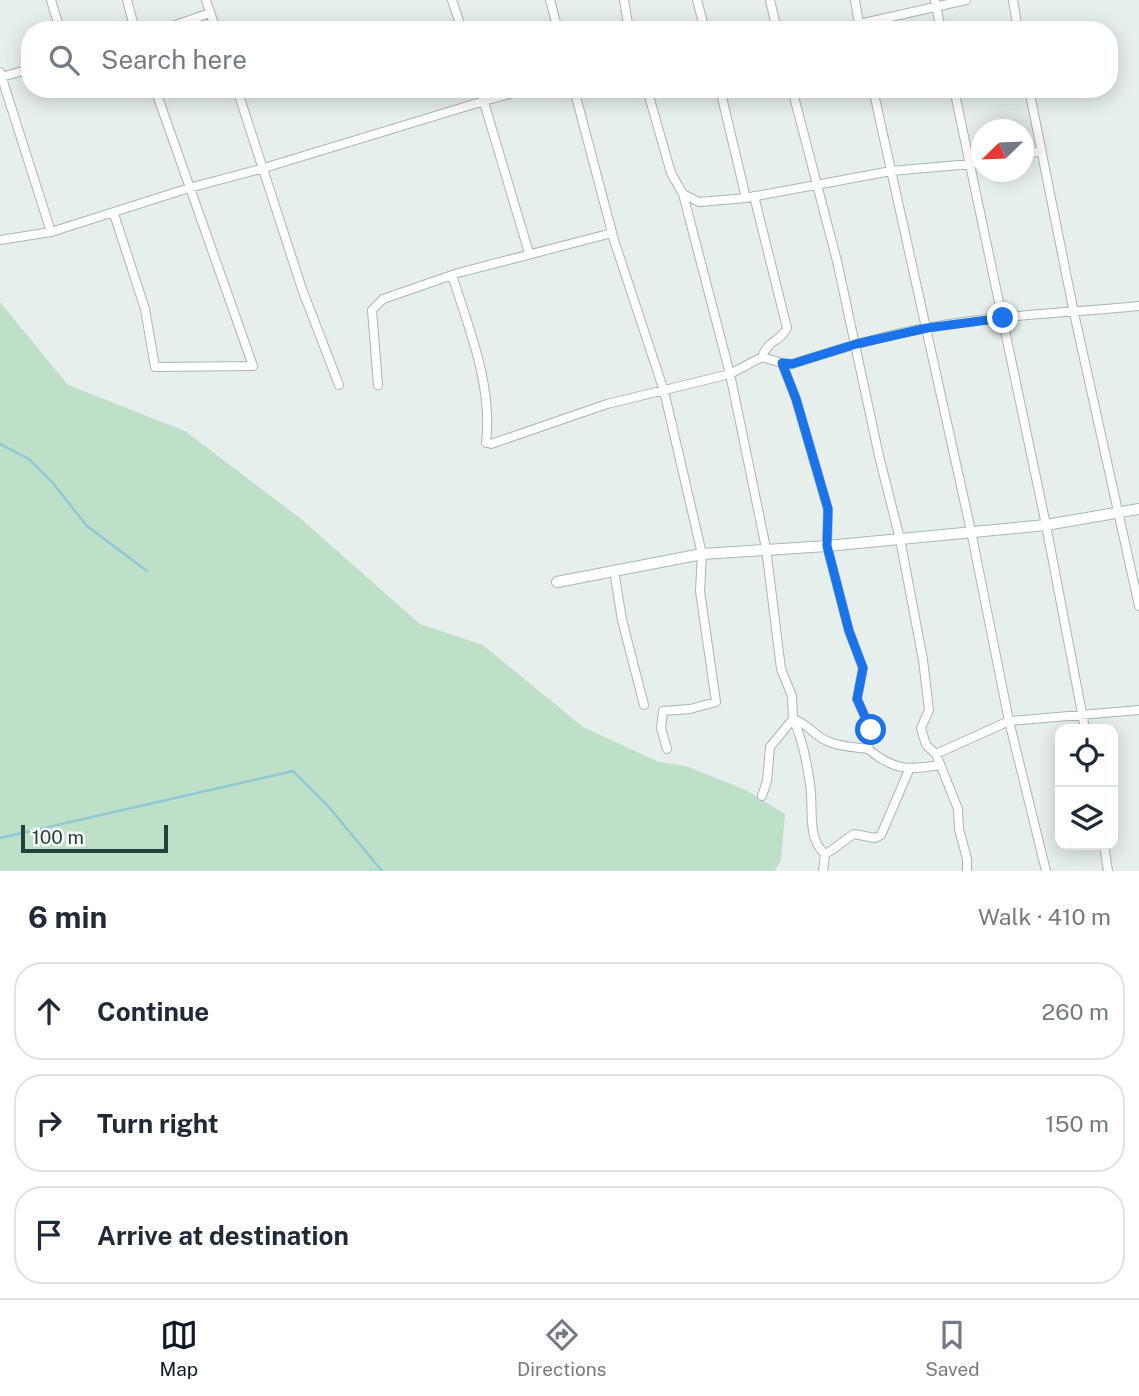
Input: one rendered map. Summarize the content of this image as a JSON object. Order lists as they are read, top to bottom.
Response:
{
  "scale_bar": "100 m",
  "north": "bottom left",
  "page": {
    "search": "Search here",
    "scale": "100 m",
    "heading": ["6 min", "Walk · 410 m"],
    "list": [
      ["Continue", "260 m"],
      ["Turn right", "150 m"],
      "Arrive at destination"
    ],
    "nav": ["Map", "Directions", "Saved"]
  }
}
